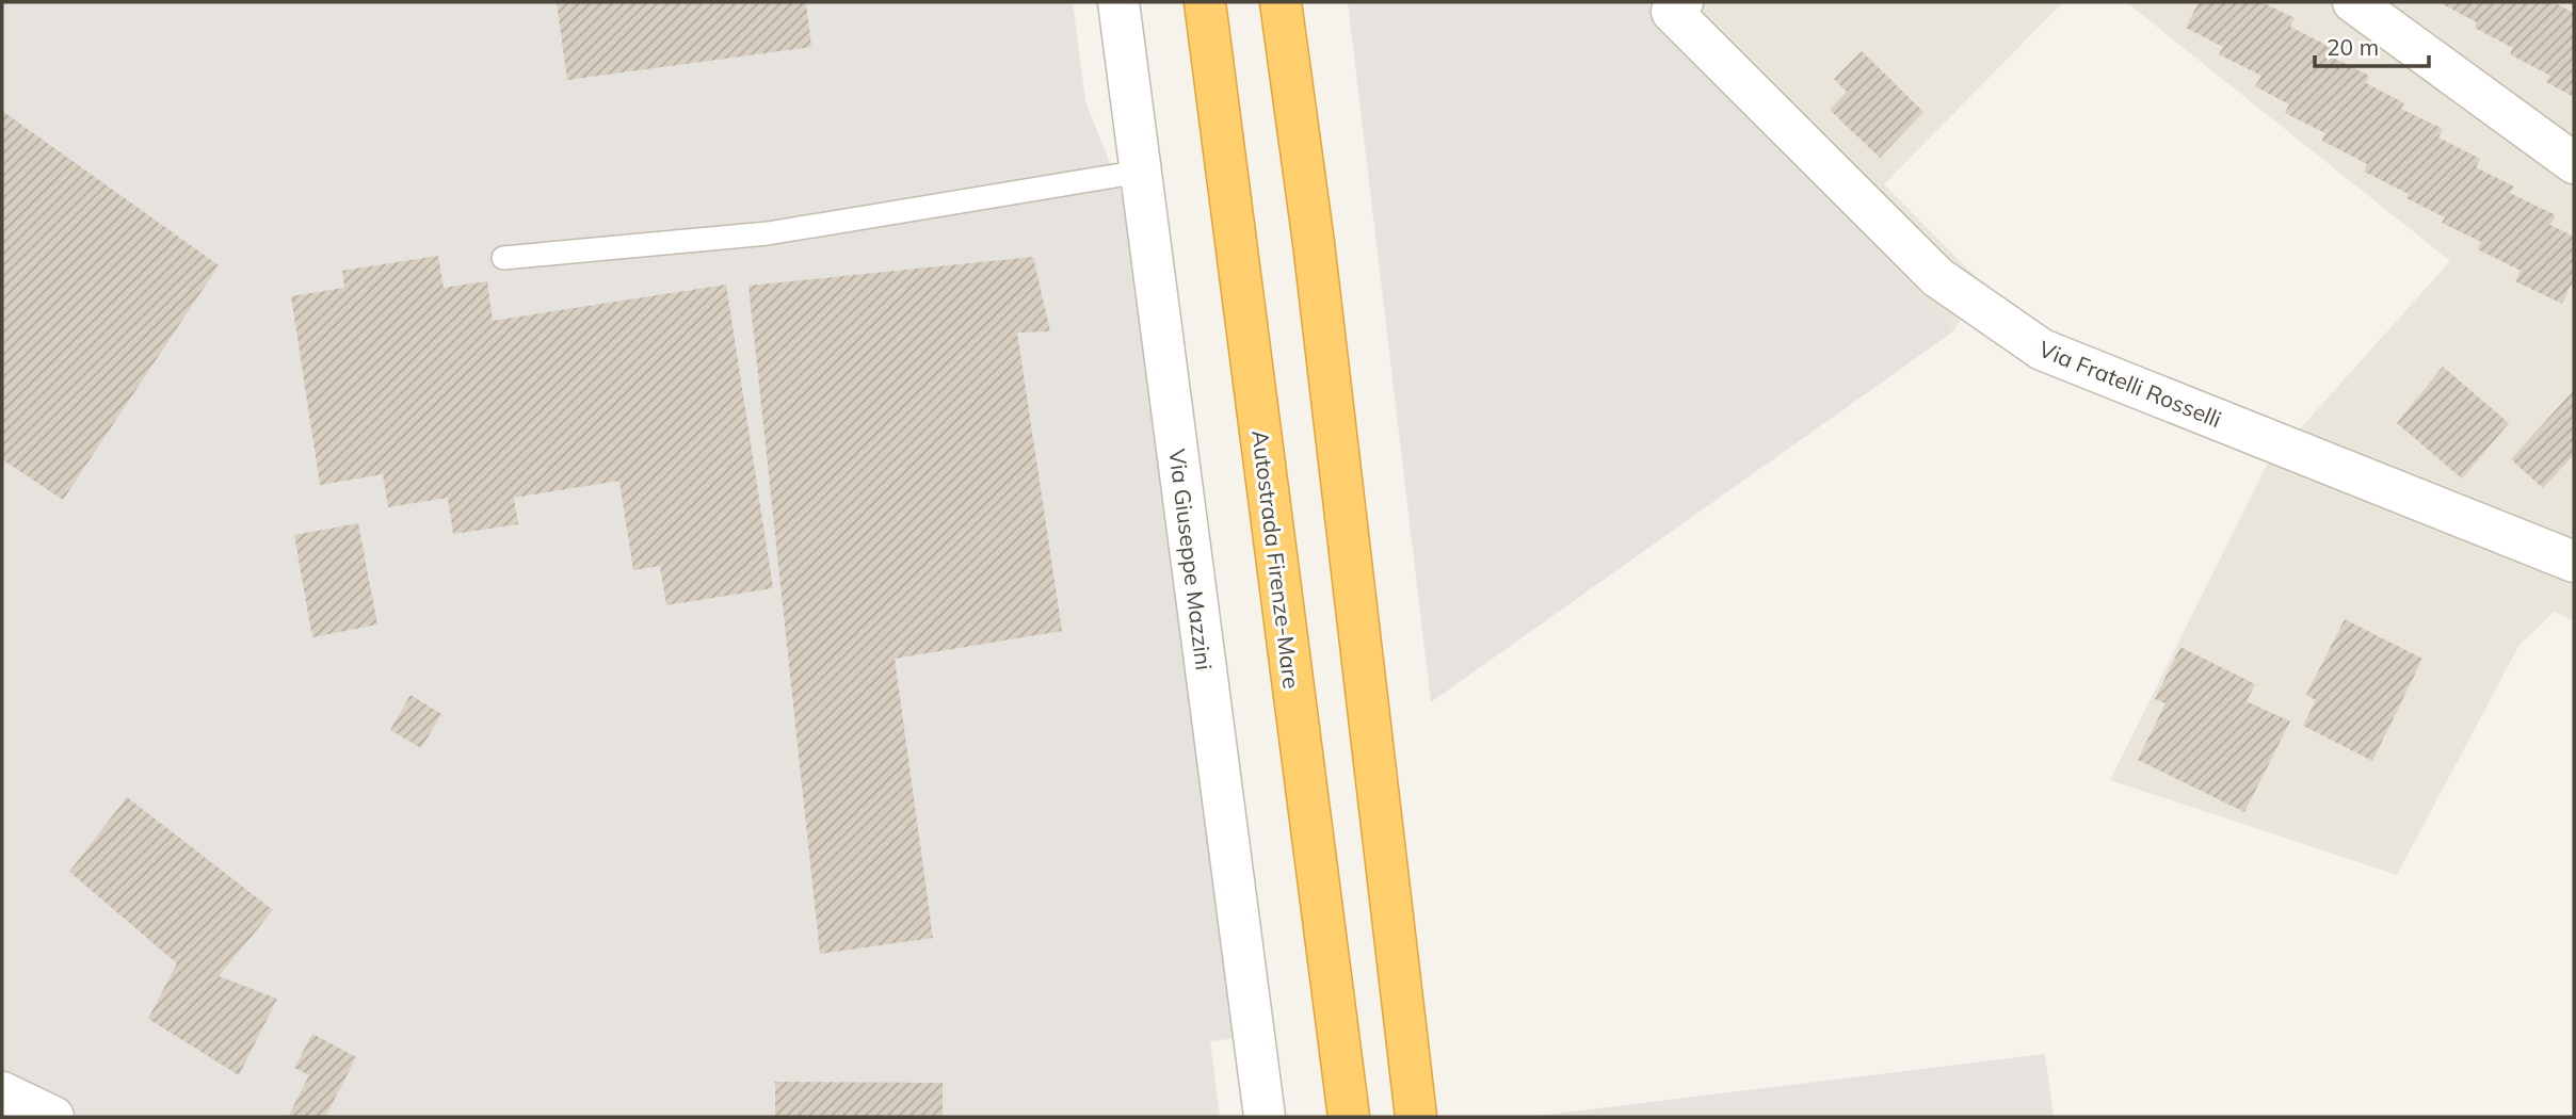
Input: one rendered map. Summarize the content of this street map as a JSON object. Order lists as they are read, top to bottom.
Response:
{
  "streets": {
    "highway": ["Autostrada Firenze-Mare"],
    "street": ["Via Fratelli Rosselli", "Via Giuseppe Mazzini"]
  },
  "scale_bar": "20 m"
}
